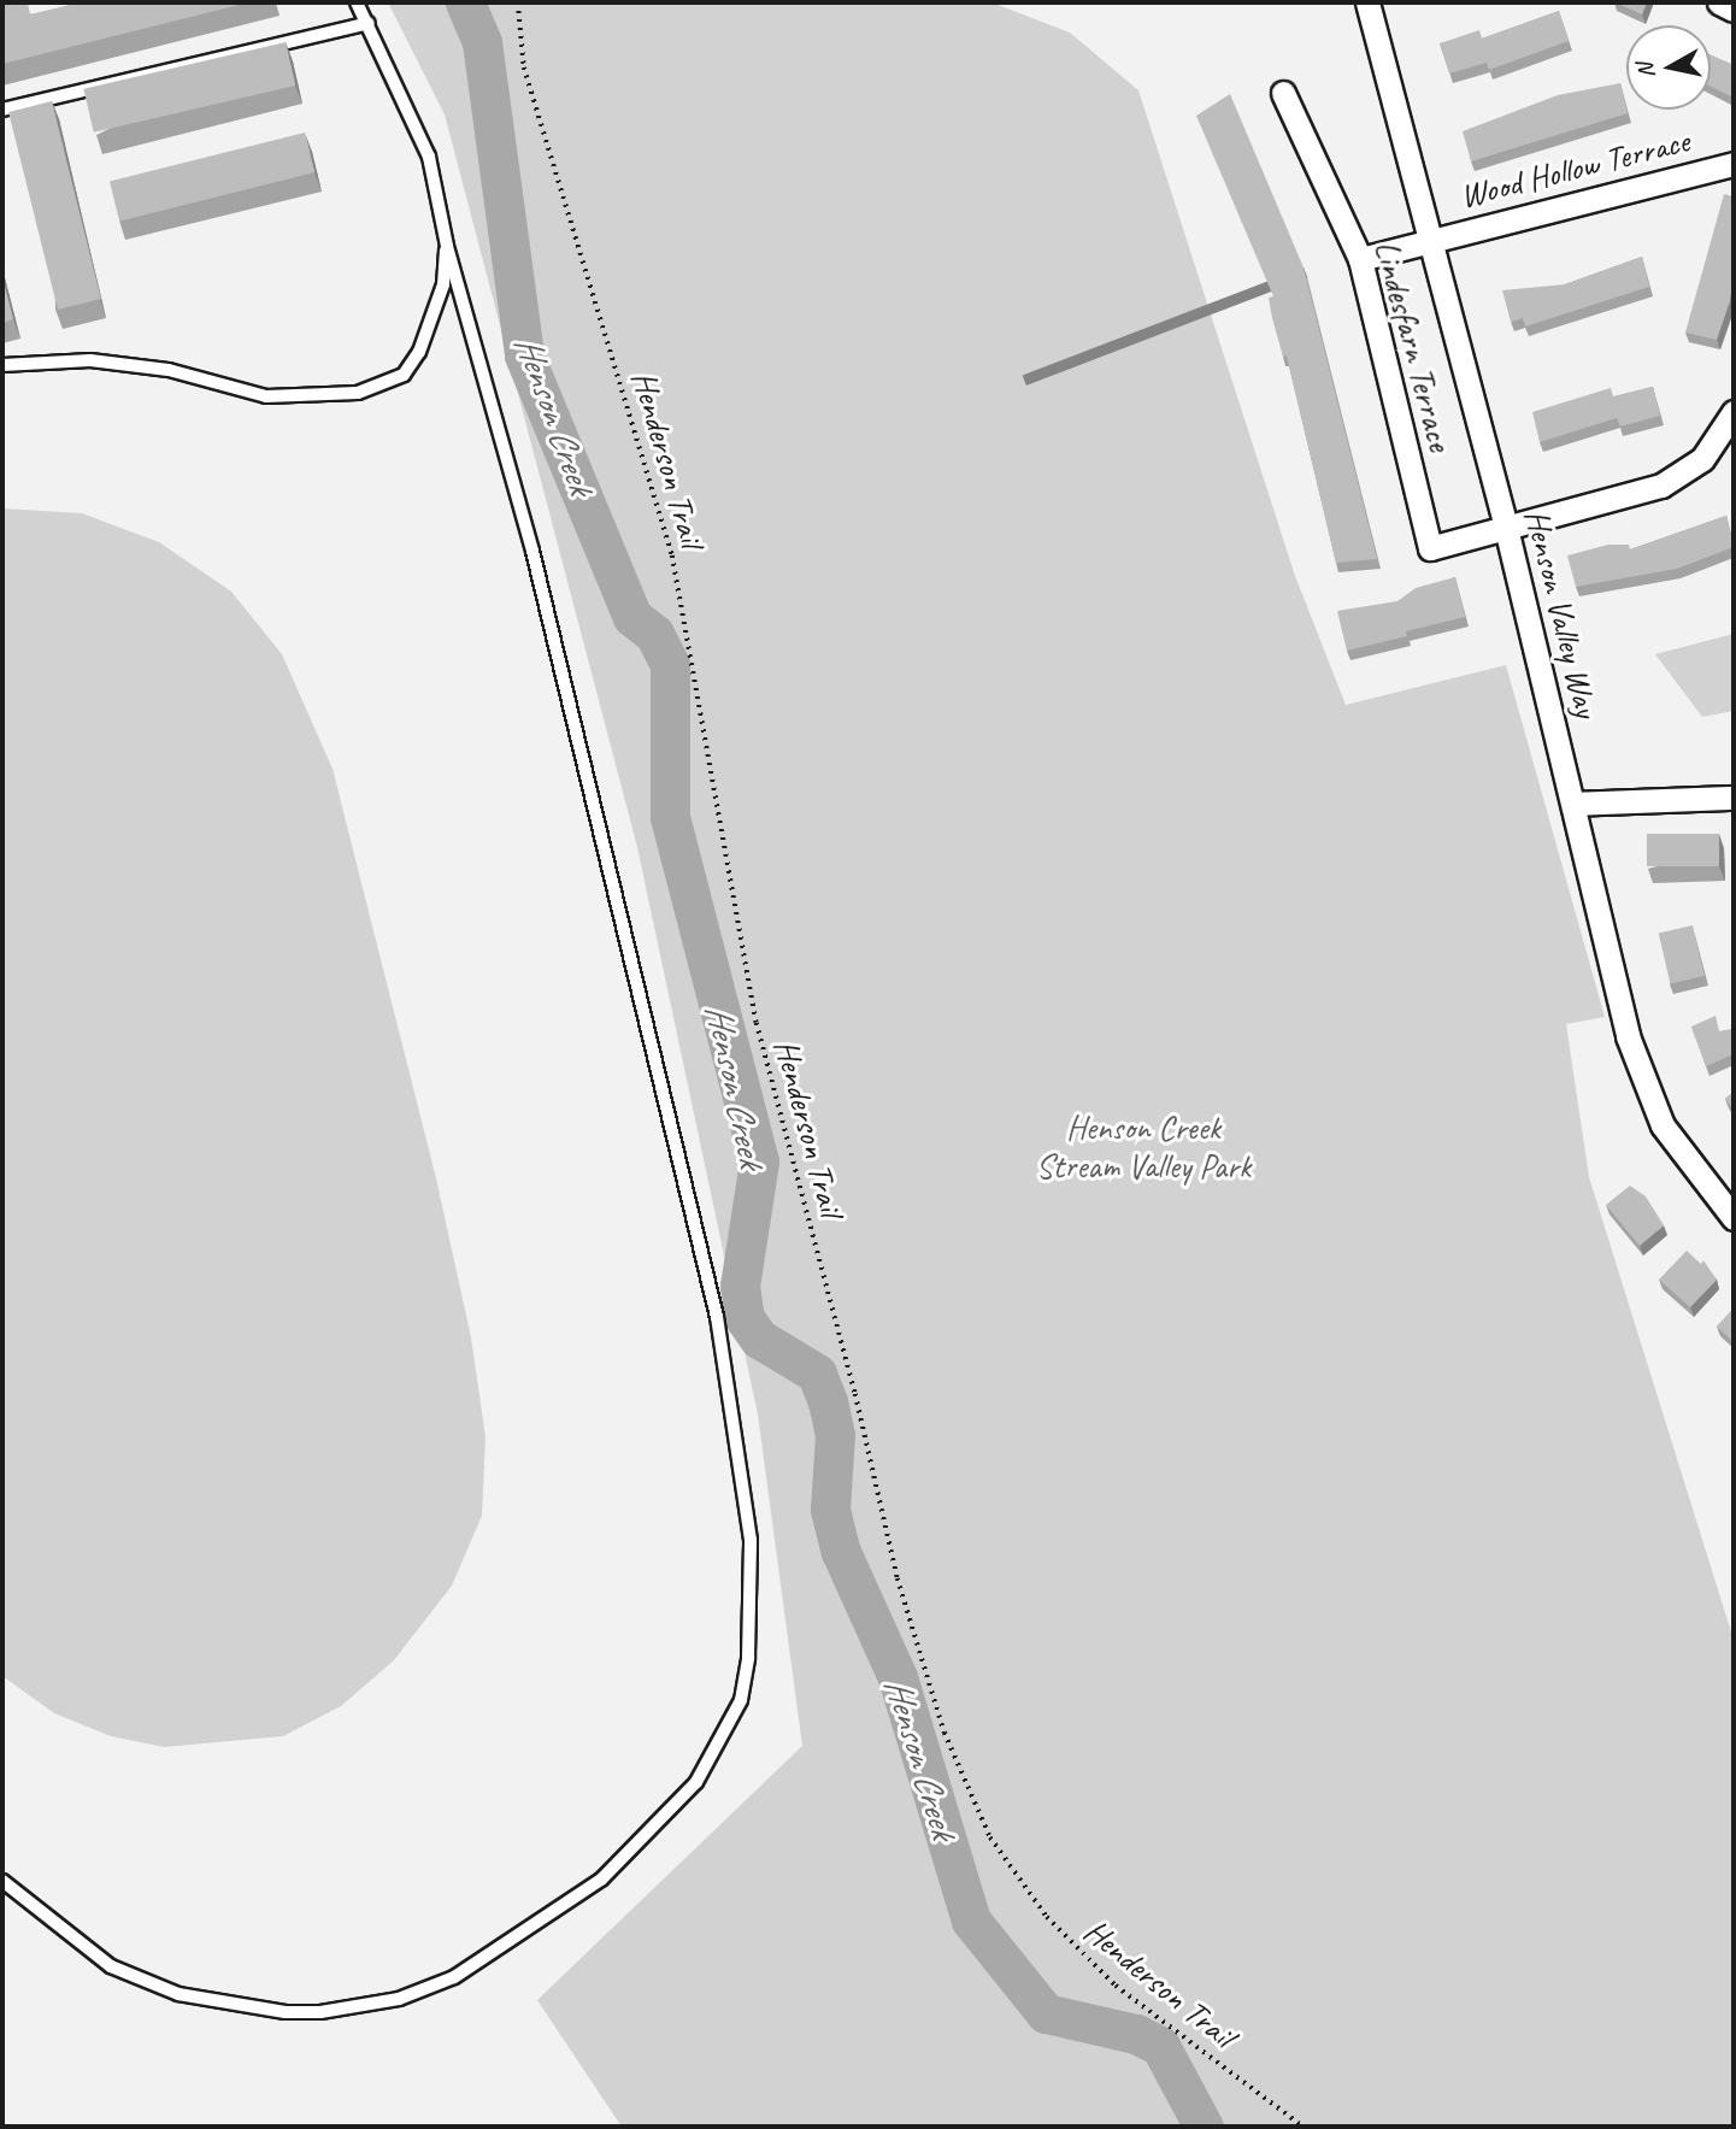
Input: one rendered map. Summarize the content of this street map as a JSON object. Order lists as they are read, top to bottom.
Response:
{
  "streets": {
    "street": ["Wood Hollow Terrace", "Lindesfarn Terrace", "Henson Valley Way"],
    "path": ["Henderson Trail"]
  },
  "crossings": [
    ["Wood Hollow Terrace", "Lindesfarn Terrace"],
    ["Wood Hollow Terrace", "Henson Valley Way"],
    ["Lindesfarn Terrace", "Henson Valley Way"]
  ],
  "water": ["Henson Creek"],
  "parks": ["Henson Creek Stream Valley Park"],
  "north": "left"
}
